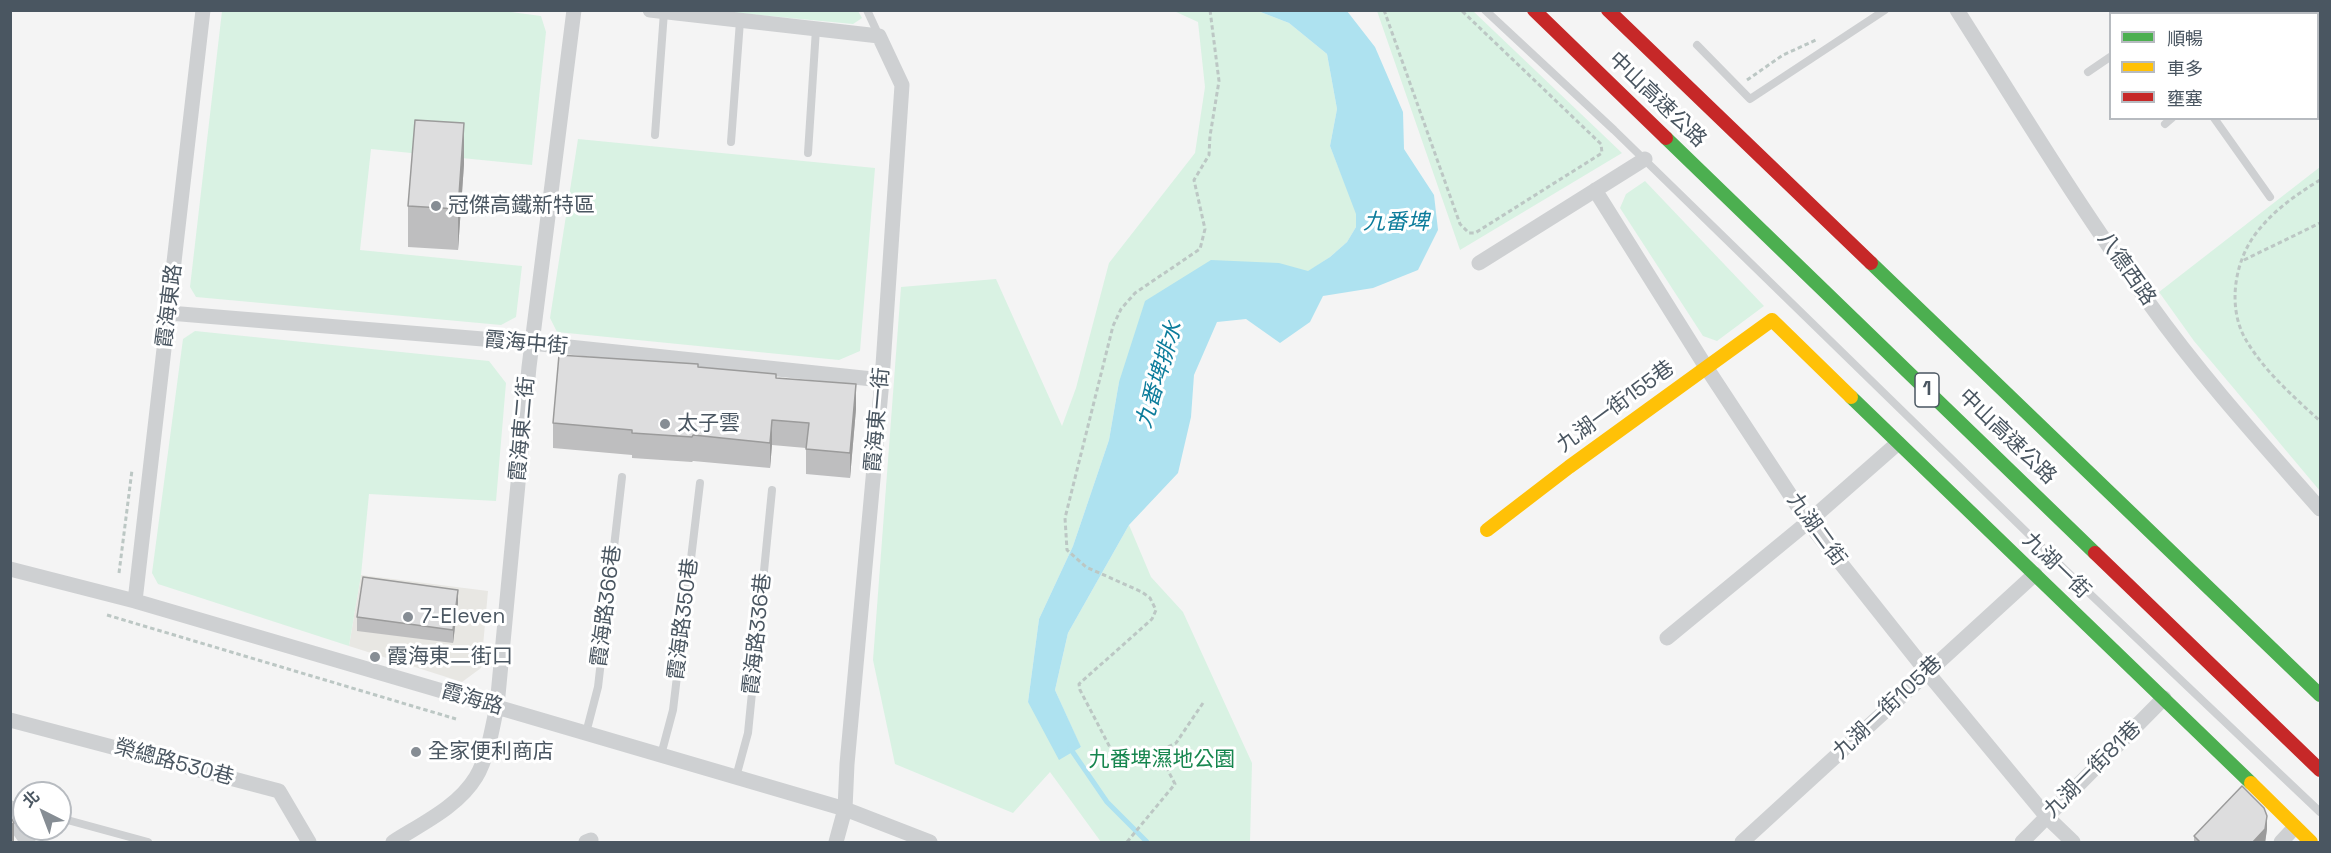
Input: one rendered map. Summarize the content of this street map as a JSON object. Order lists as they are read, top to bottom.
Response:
{
  "streets": {
    "main road": [
      "中山高速公路",
      "1",
      "九湖一街155巷",
      "九湖一街"
    ],
    "street": [
      "八德西路",
      "霞海東路",
      "霞海中街",
      "霞海東一街",
      "霞海東二街",
      "九湖二街",
      "霞海路",
      "九湖一街105巷",
      "榮總路530巷",
      "九湖一街81巷"
    ],
    "lane": ["霞海路366巷", "霞海路350巷", "霞海路336巷"]
  },
  "crossings": [
    ["霞海東路", "霞海中街"],
    ["霞海東路", "霞海路"],
    ["霞海中街", "霞海東一街"],
    ["霞海中街", "霞海東二街"],
    ["九湖一街155巷", "九湖二街"],
    ["九湖一街155巷", "九湖一街"],
    ["霞海東一街", "霞海路"],
    ["霞海東二街", "霞海路"],
    ["九湖二街", "九湖一街105巷"],
    ["九湖二街", "九湖一街81巷"],
    ["九湖一街", "九湖一街105巷"],
    ["九湖一街", "九湖一街81巷"],
    ["霞海路366巷", "霞海路"],
    ["霞海路350巷", "霞海路"],
    ["霞海路336巷", "霞海路"]
  ],
  "water": ["九番埤", "九番埤排水"],
  "parks": ["九番埤濕地公園"],
  "places": [
    "冠傑高鐵新特區",
    "太子雲",
    "7-Eleven",
    "霞海東二街口",
    "全家便利商店"
  ],
  "legend": ["順暢", "車多", "壅塞"],
  "north": "top left"
}
